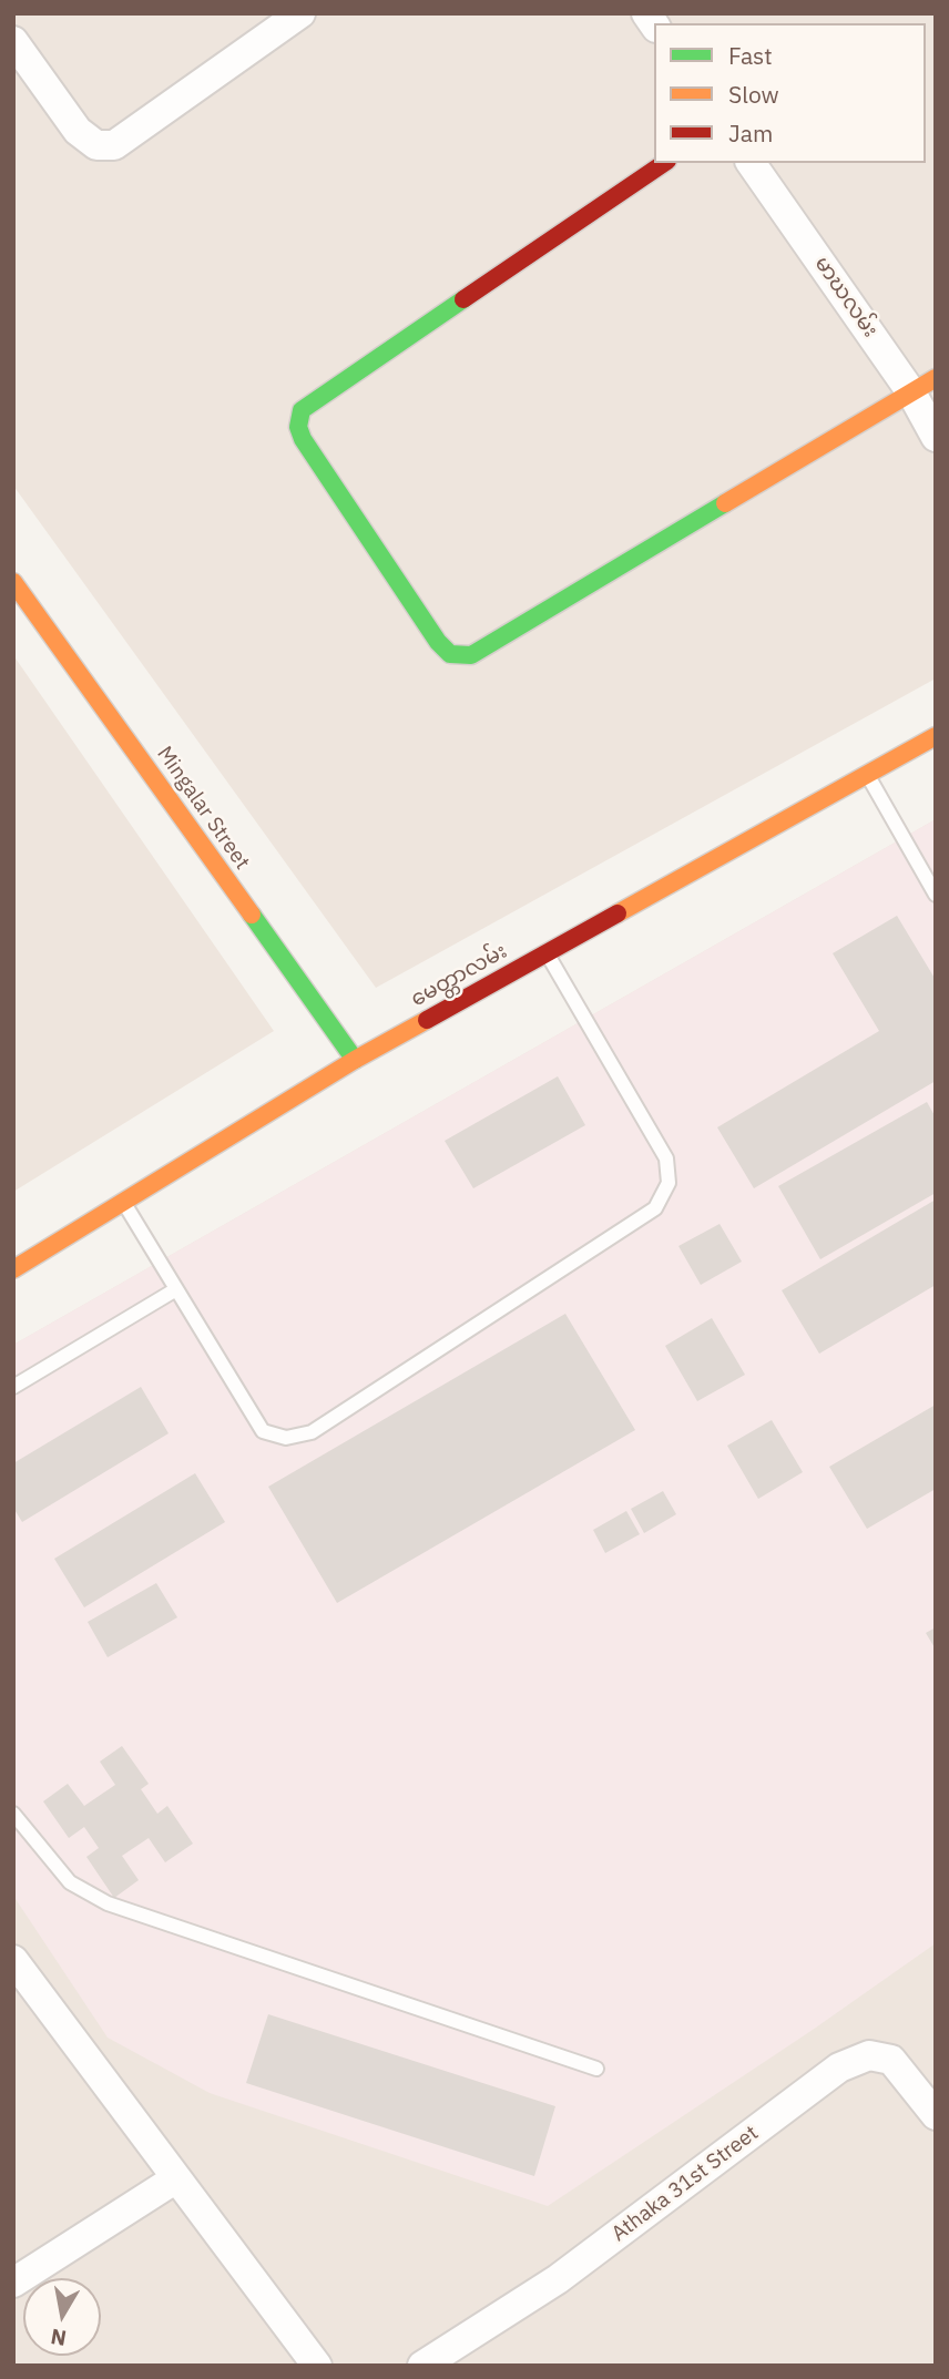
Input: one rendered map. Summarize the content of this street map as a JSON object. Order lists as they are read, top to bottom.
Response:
{
  "streets": {
    "street": [
      "မာဃလမ်း",
      "Mingalar Street",
      "မေတ္တာလမ်း",
      "Athaka 31st Street"
    ]
  },
  "crossings": [
    ["Mingalar Street", "မေတ္တာလမ်း"]
  ],
  "legend": ["Fast", "Slow", "Jam"],
  "north": "bottom"
}
